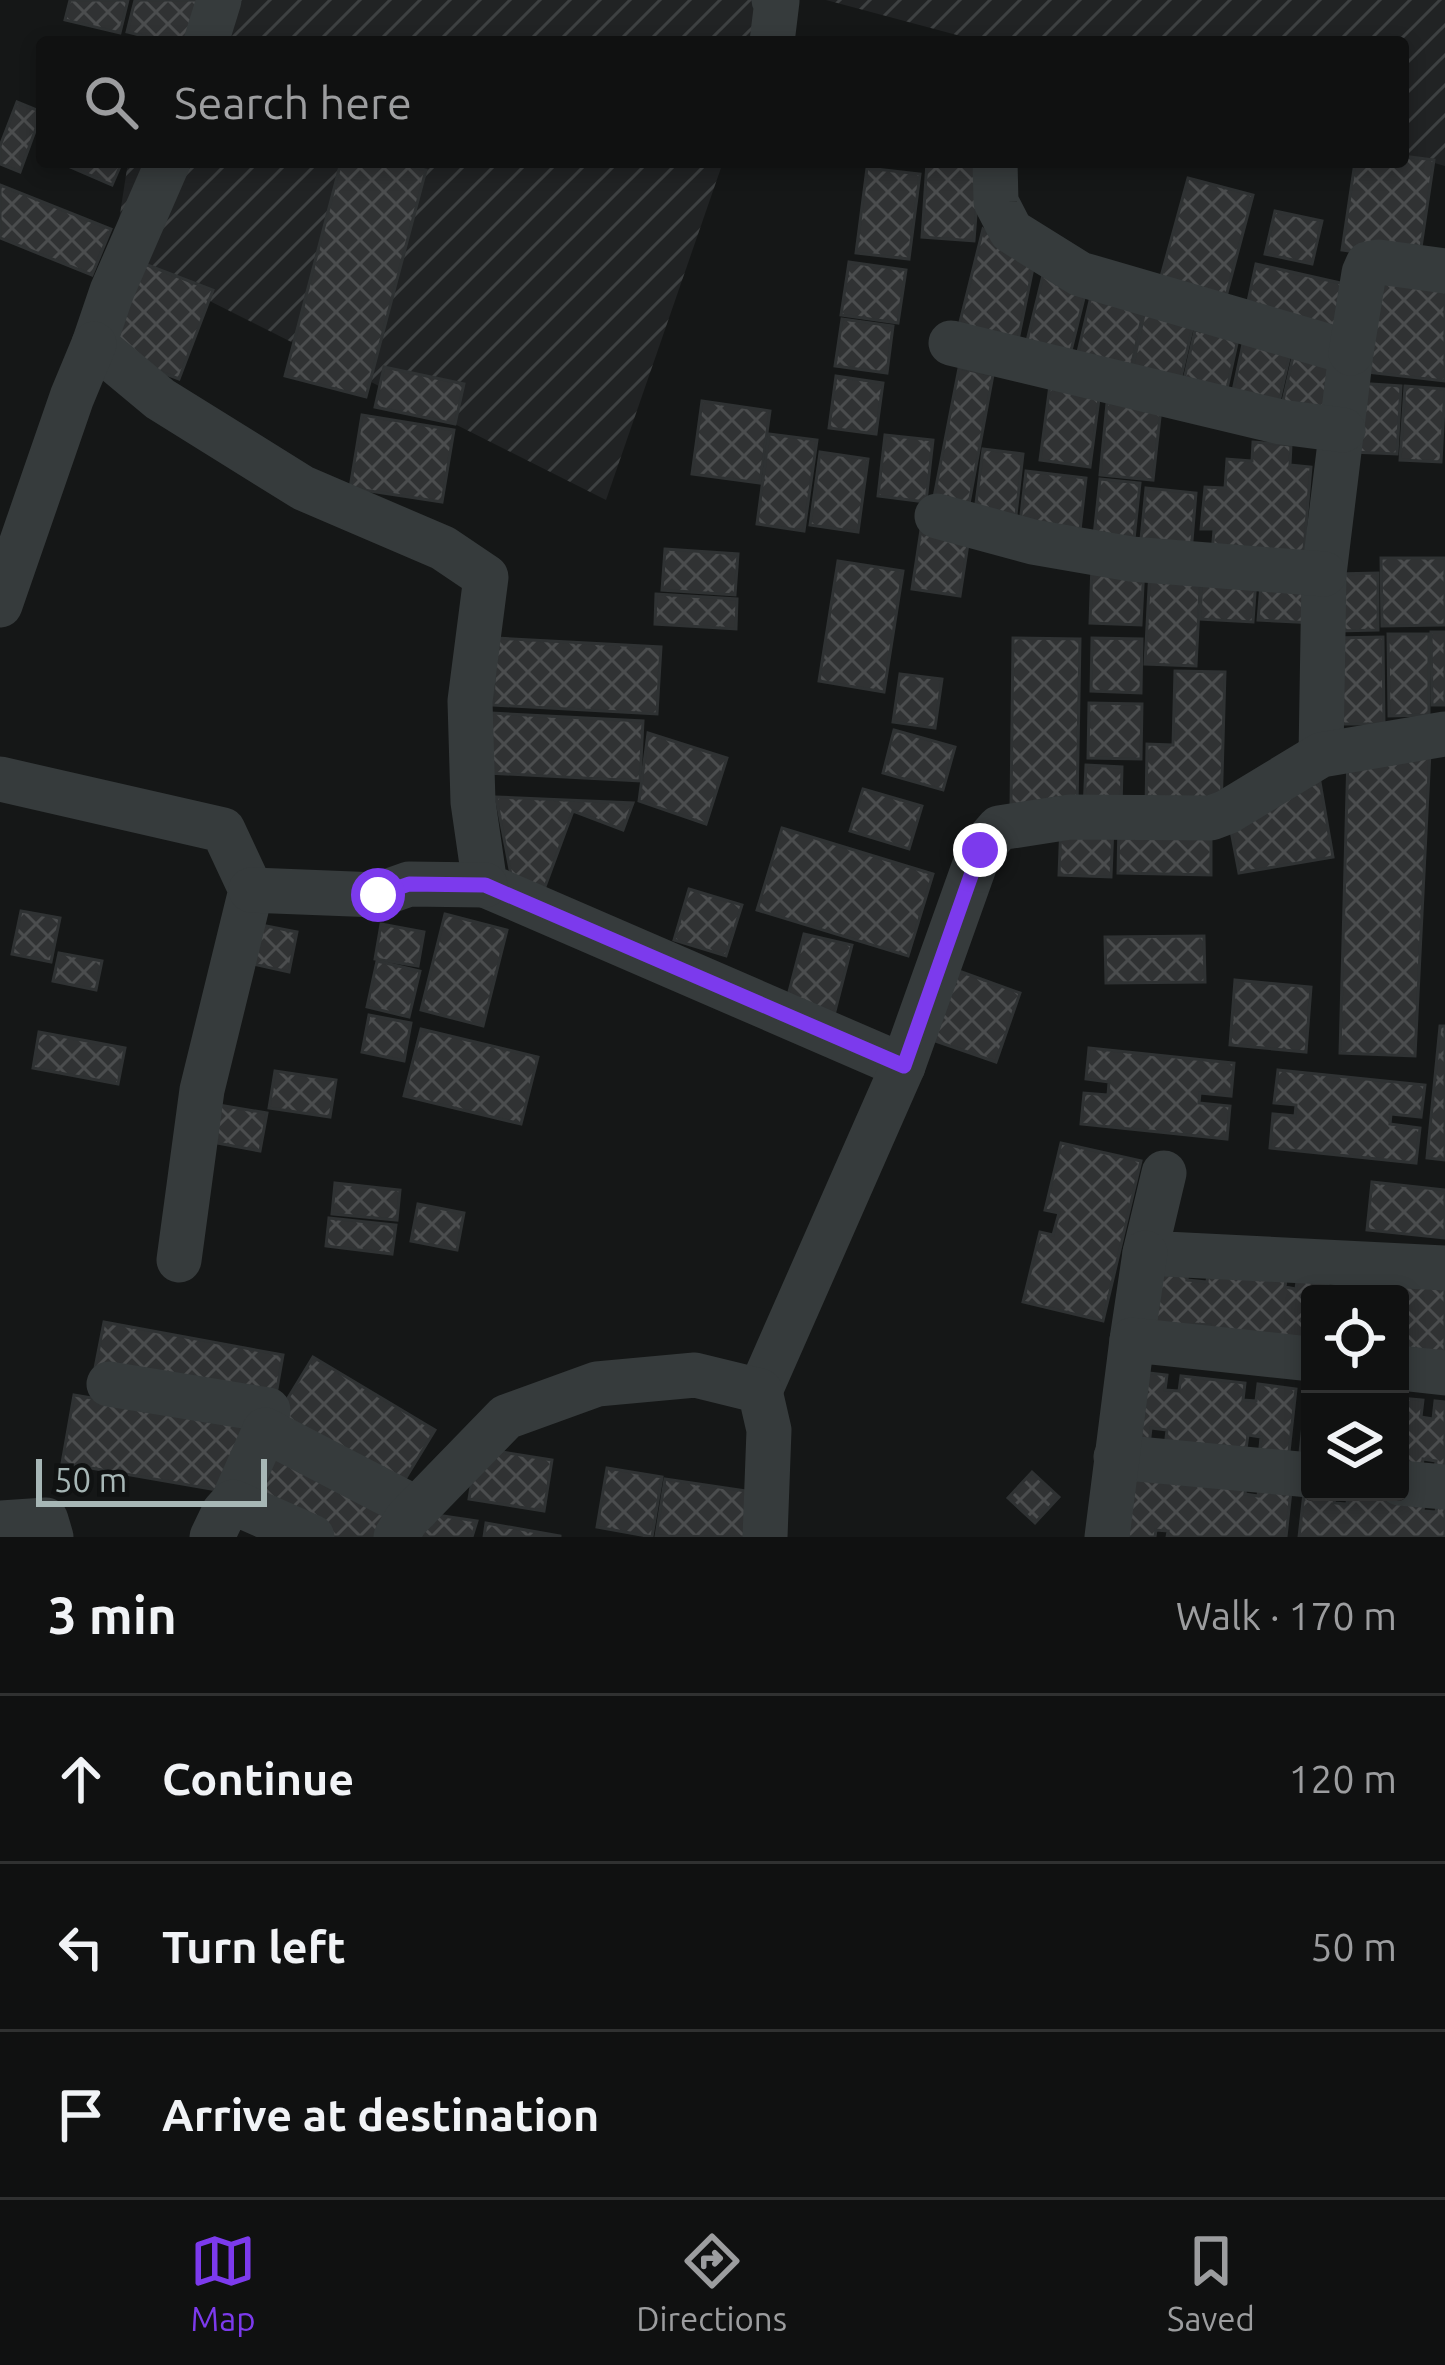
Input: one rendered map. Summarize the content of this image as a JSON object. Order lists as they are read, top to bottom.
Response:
{
  "scale_bar": "50 m",
  "page": {
    "search": "Search here",
    "scale": "50 m",
    "heading": ["3 min", "Walk · 170 m"],
    "list": [
      ["Continue", "120 m"],
      ["Turn left", "50 m"],
      "Arrive at destination"
    ],
    "nav": ["Map", "Directions", "Saved"]
  }
}
